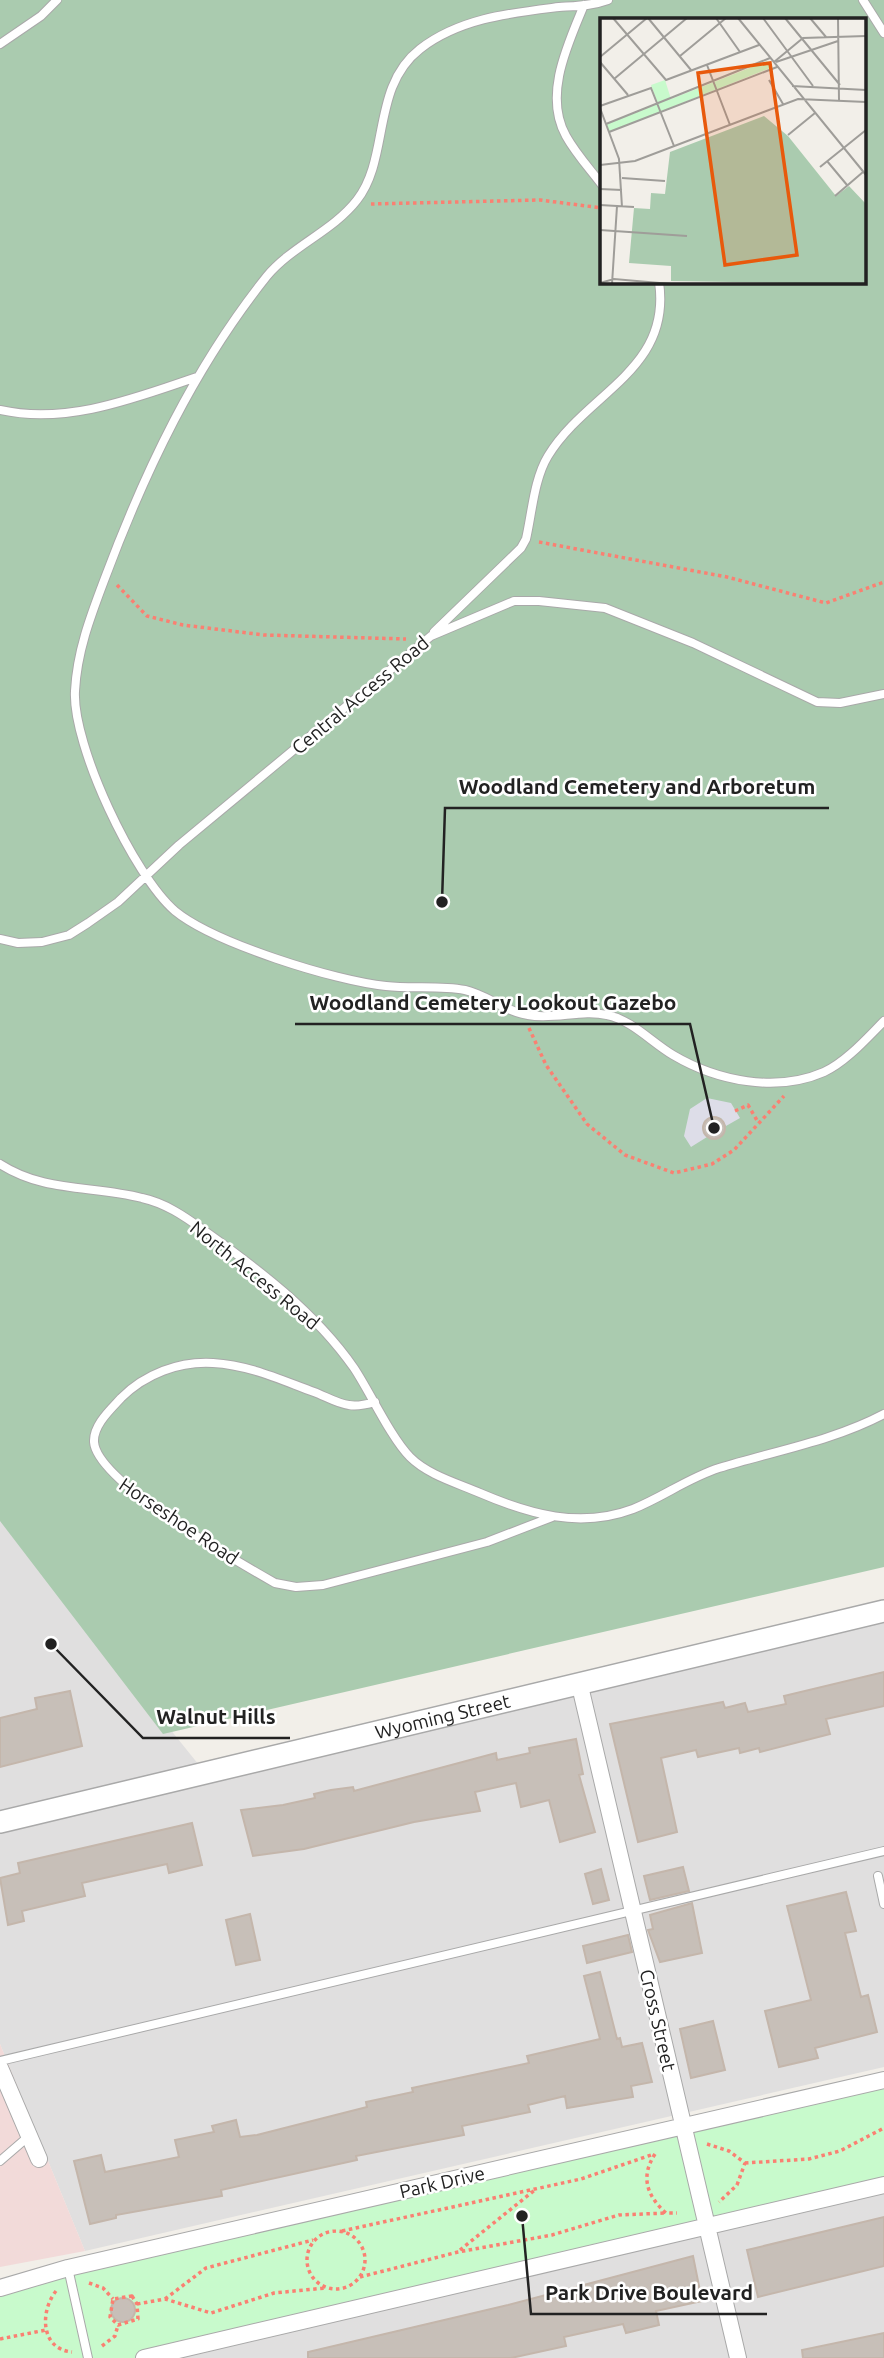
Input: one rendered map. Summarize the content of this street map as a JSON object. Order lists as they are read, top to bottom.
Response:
{
  "streets": {
    "street": ["Wyoming Street", "Cross Street", "Park Drive"],
    "lane": ["Central Access Road", "North Access Road", "Horseshoe Road"]
  },
  "crossings": [
    ["North Access Road", "Horseshoe Road"],
    ["Wyoming Street", "Cross Street"],
    ["Cross Street", "Park Drive"]
  ],
  "places": [
    "Woodland Cemetery and Arboretum",
    "Woodland Cemetery Lookout Gazebo",
    "Walnut Hills",
    "Park Drive Boulevard"
  ]
}
